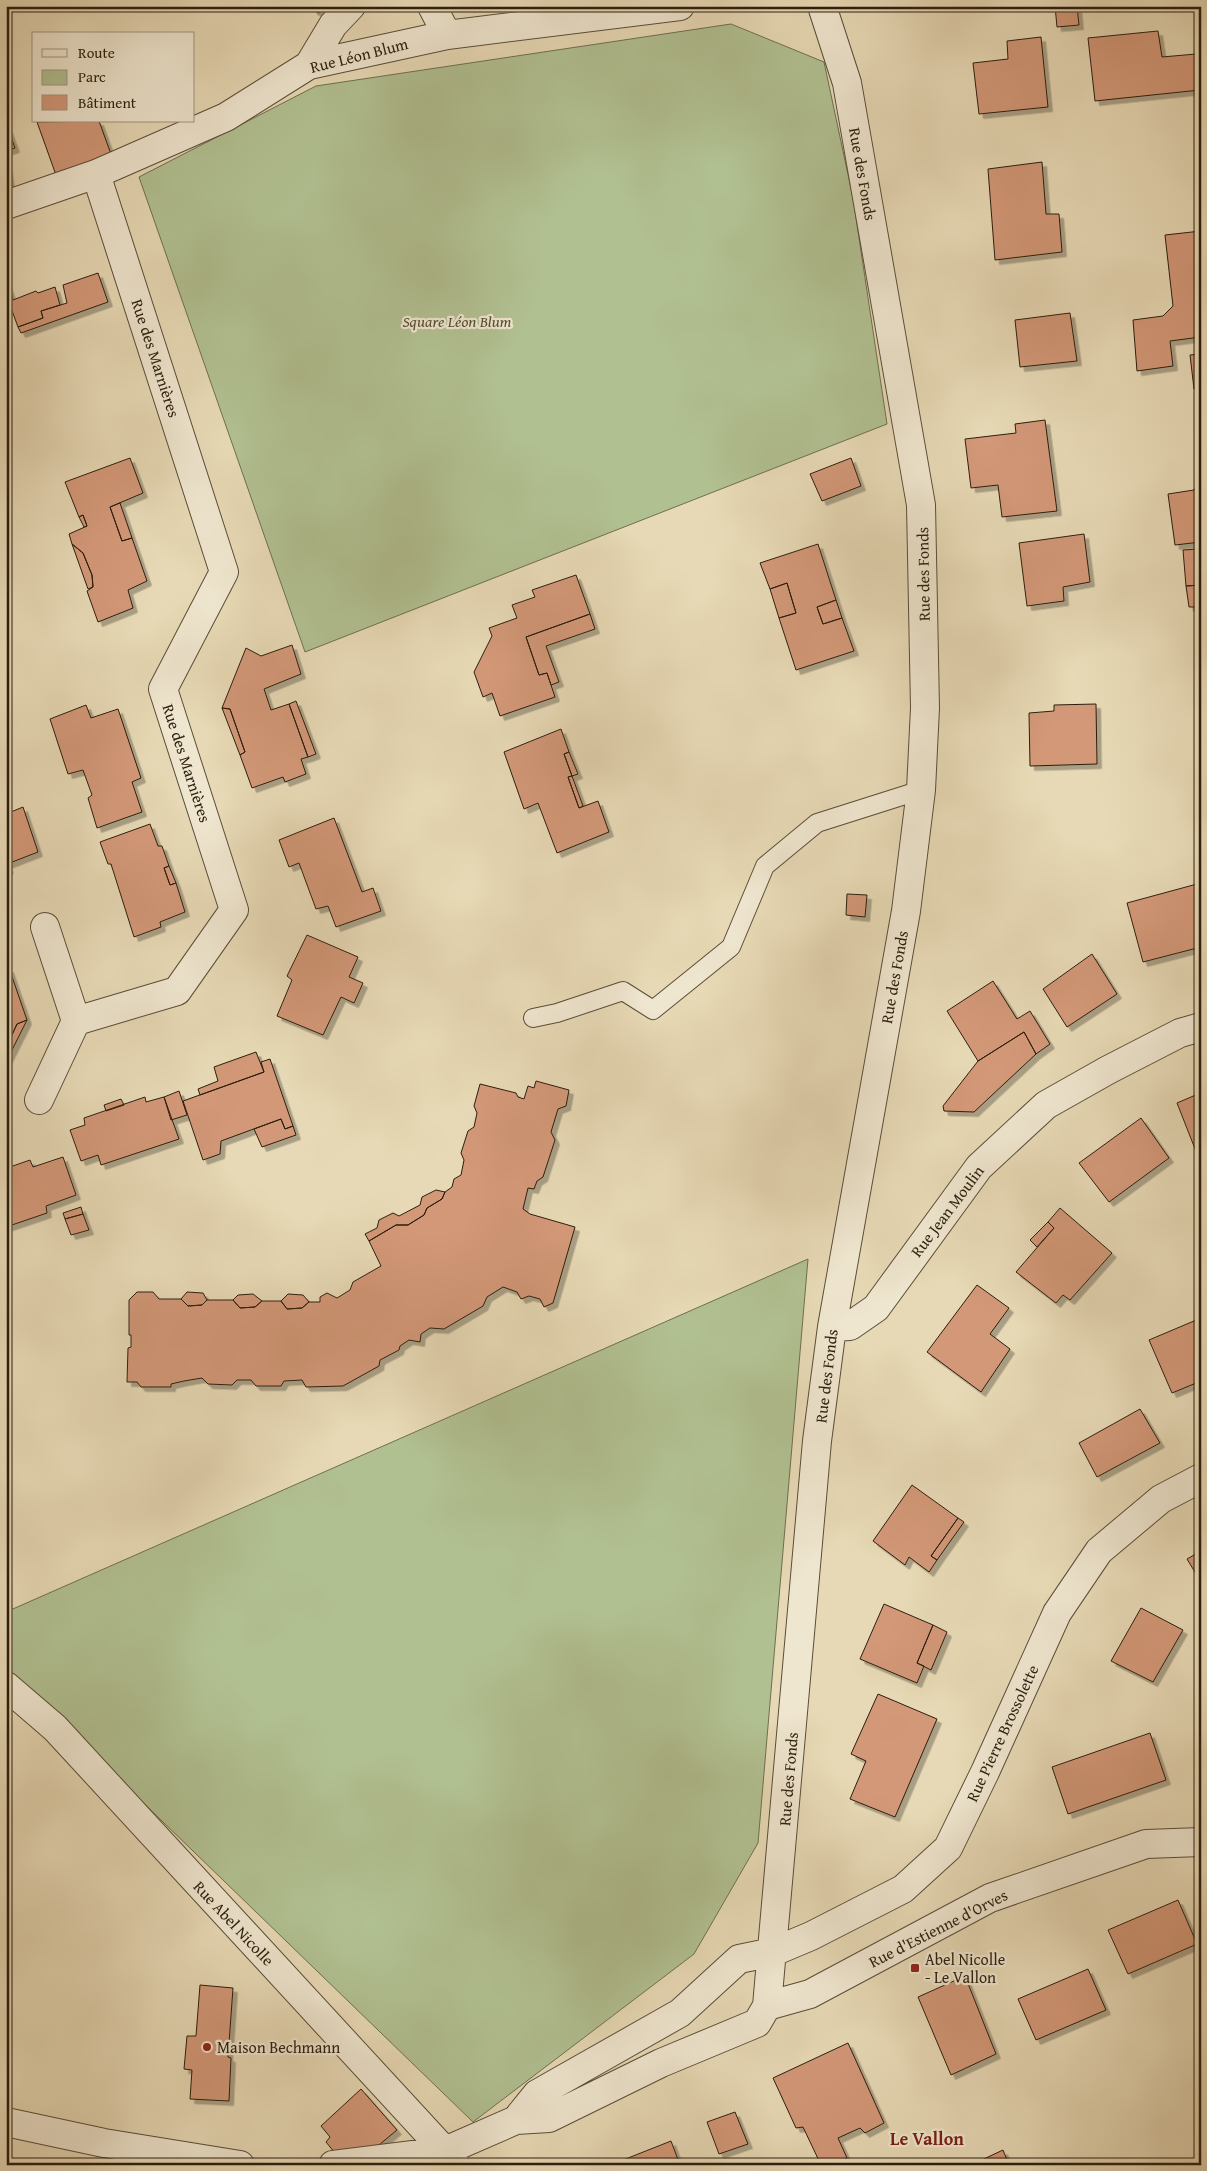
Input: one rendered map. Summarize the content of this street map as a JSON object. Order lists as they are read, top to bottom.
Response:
{
  "streets": {
    "street": [
      "Rue Léon Blum",
      "Rue des Fonds",
      "Rue des Marnières",
      "Rue Jean Moulin",
      "Rue Pierre Brossolette",
      "Rue Abel Nicolle",
      "Rue d'Estienne d'Orves"
    ]
  },
  "crossings": [
    ["Rue Léon Blum", "Rue des Marnières"],
    ["Rue des Fonds", "Rue Jean Moulin"],
    ["Rue des Fonds", "Rue Pierre Brossolette"],
    ["Rue des Fonds", "Rue d'Estienne d'Orves"]
  ],
  "districts": ["Le Vallon"],
  "parks": ["Square Léon Blum"],
  "places": {
    "transit": ["Abel Nicolle - Le Vallon"],
    "other": ["Maison Bechmann"]
  },
  "legend": ["Route", "Parc", "Bâtiment"]
}
